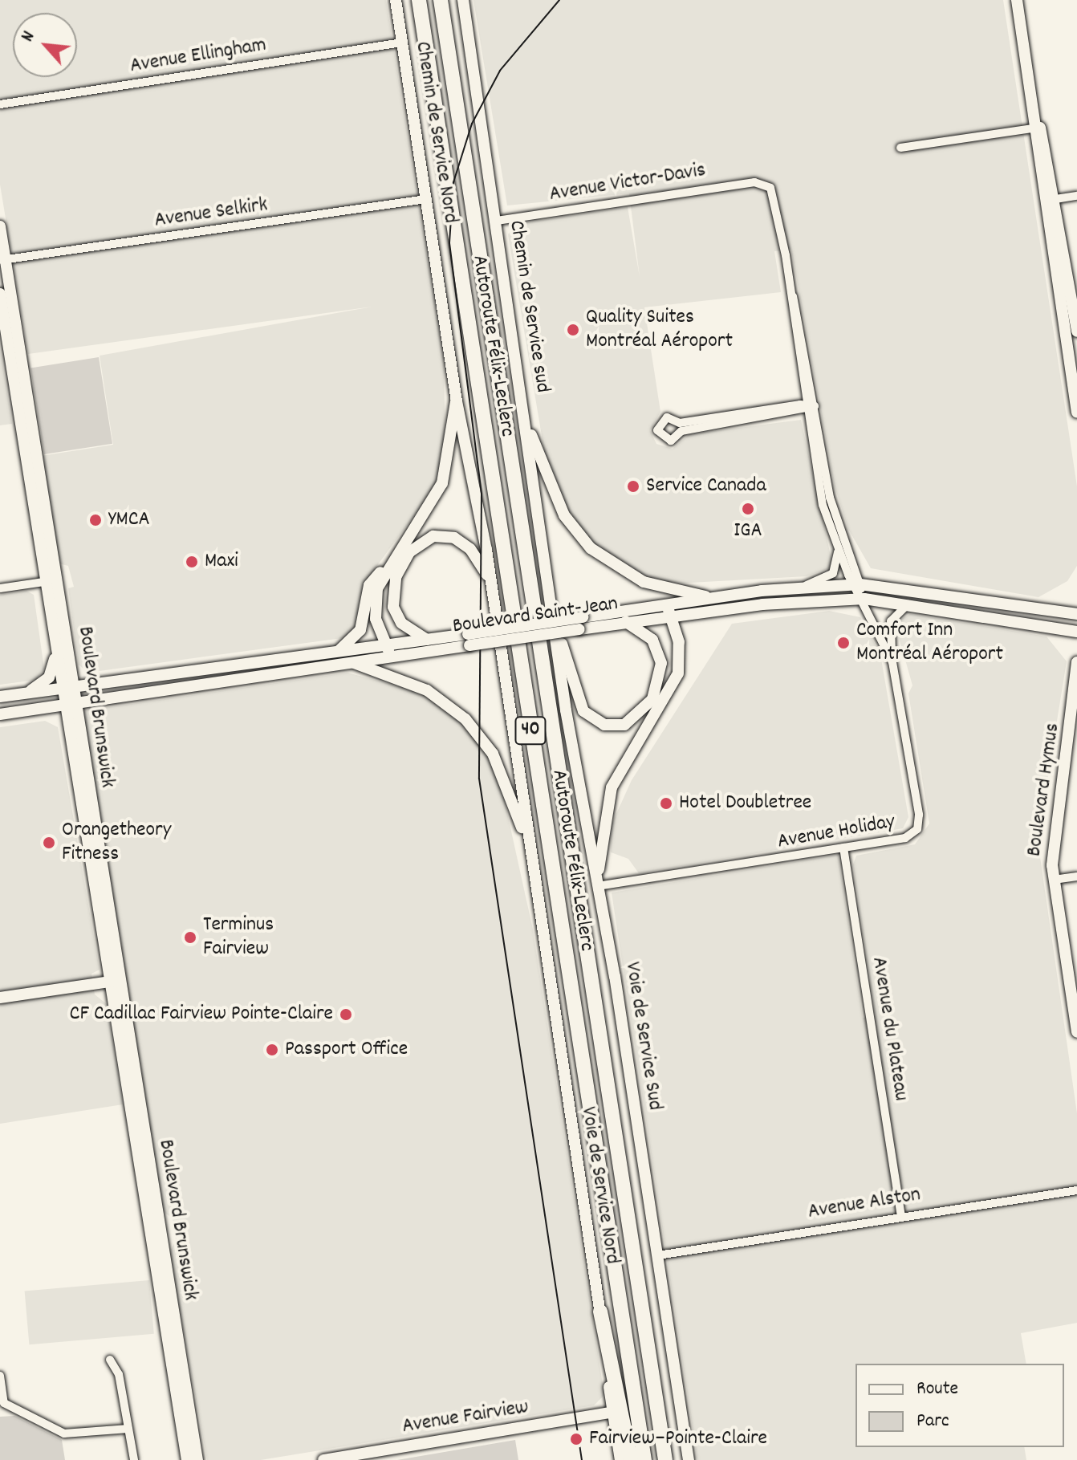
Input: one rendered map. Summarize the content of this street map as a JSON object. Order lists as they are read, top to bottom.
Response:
{
  "streets": {
    "highway": ["Autoroute Félix-Leclerc", "40"],
    "main road": [
      "Chemin de Service Nord",
      "Chemin de Service sud",
      "Boulevard Saint-Jean",
      "Boulevard Brunswick",
      "Boulevard Hymus",
      "Voie de Service Sud",
      "Voie de Service Nord",
      "Avenue Fairview"
    ],
    "street": [
      "Avenue Ellingham",
      "Avenue Victor-Davis",
      "Avenue Selkirk",
      "Avenue Holiday",
      "Avenue du Plateau",
      "Avenue Alston"
    ]
  },
  "crossings": [
    ["Avenue Ellingham", "Chemin de Service Nord"],
    ["Chemin de Service Nord", "Avenue Selkirk"],
    ["Chemin de Service Nord", "Voie de Service Nord"],
    ["Avenue Victor-Davis", "Chemin de Service sud"],
    ["Avenue Victor-Davis", "Avenue Holiday"],
    ["Avenue Selkirk", "Boulevard Brunswick"],
    ["Chemin de Service sud", "Voie de Service Sud"],
    ["Boulevard Saint-Jean", "Boulevard Brunswick"],
    ["Boulevard Saint-Jean", "Avenue Holiday"],
    ["Avenue Holiday", "Avenue du Plateau"],
    ["Avenue Holiday", "Voie de Service Sud"],
    ["Avenue du Plateau", "Avenue Alston"],
    ["Voie de Service Sud", "Avenue Alston"],
    ["Voie de Service Nord", "Avenue Fairview"]
  ],
  "places": [
    "Quality Suites Montréal Aéroport",
    "Service Canada",
    "IGA",
    "YMCA",
    "Maxi",
    "Comfort Inn Montréal Aéroport",
    "Hotel Doubletree",
    "Orangetheory Fitness",
    "Terminus Fairview",
    "CF Cadillac Fairview Pointe-Claire",
    "Passport Office",
    "Fairview–Pointe-Claire"
  ],
  "legend": ["Route", "Parc"],
  "north": "top left"
}
